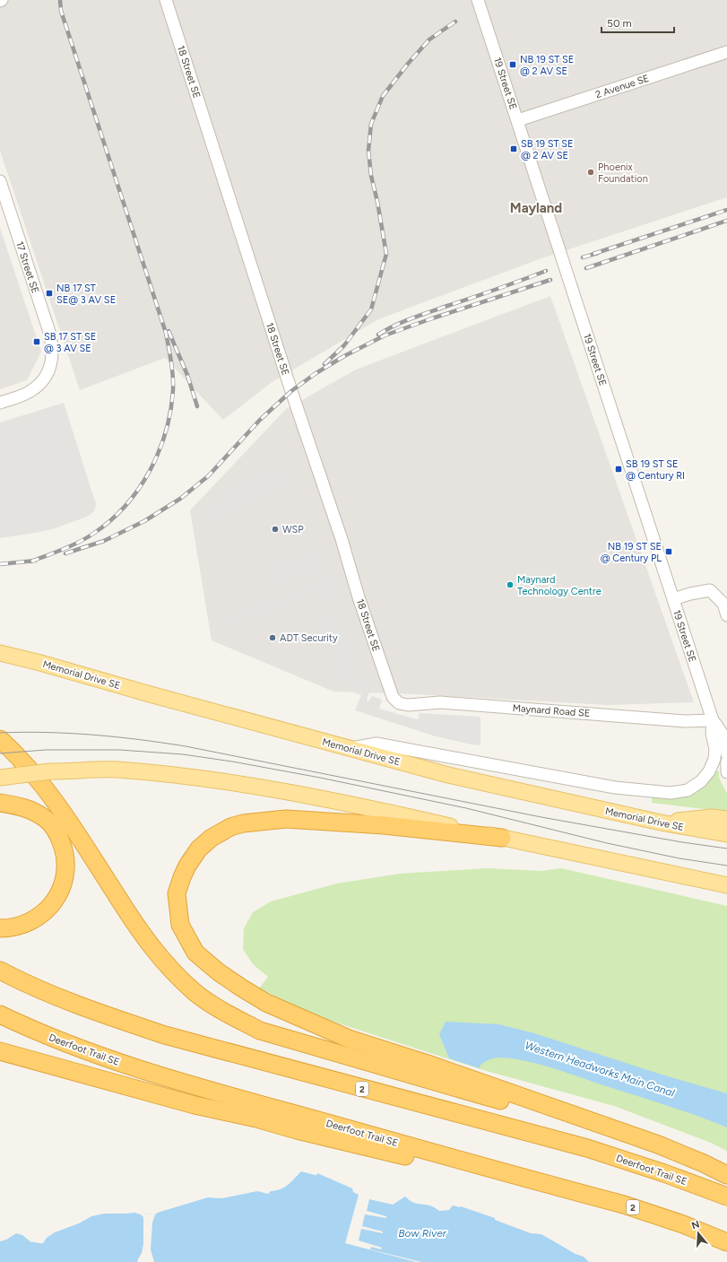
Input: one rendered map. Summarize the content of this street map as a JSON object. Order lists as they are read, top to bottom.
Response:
{
  "streets": {
    "highway": ["Deerfoot Trail SE", "2"],
    "main road": ["Memorial Drive SE"],
    "street": [
      "18 Street SE",
      "19 Street SE",
      "2 Avenue SE",
      "17 Street SE",
      "Maynard Road SE"
    ]
  },
  "crossings": [
    ["18 Street SE", "Maynard Road SE"],
    ["19 Street SE", "2 Avenue SE"],
    ["19 Street SE", "Maynard Road SE"]
  ],
  "districts": ["Mayland"],
  "water": ["Western Headworks Main Canal", "Bow River"],
  "places": {
    "transit": [
      "NB 19 ST SE @ 2 AV SE",
      "SB 19 ST SE @ 2 AV SE",
      "NB 17 ST SE@ 3 AV SE",
      "SB 17 ST SE @ 3 AV SE",
      "SB 19 ST SE @ Century RI",
      "NB 19 ST SE @ Century PL"
    ],
    "other": [
      "Phoenix Foundation",
      "WSP",
      "Maynard Technology Centre",
      "ADT Security"
    ]
  },
  "scale_bar": "50 m",
  "north": "top"
}
